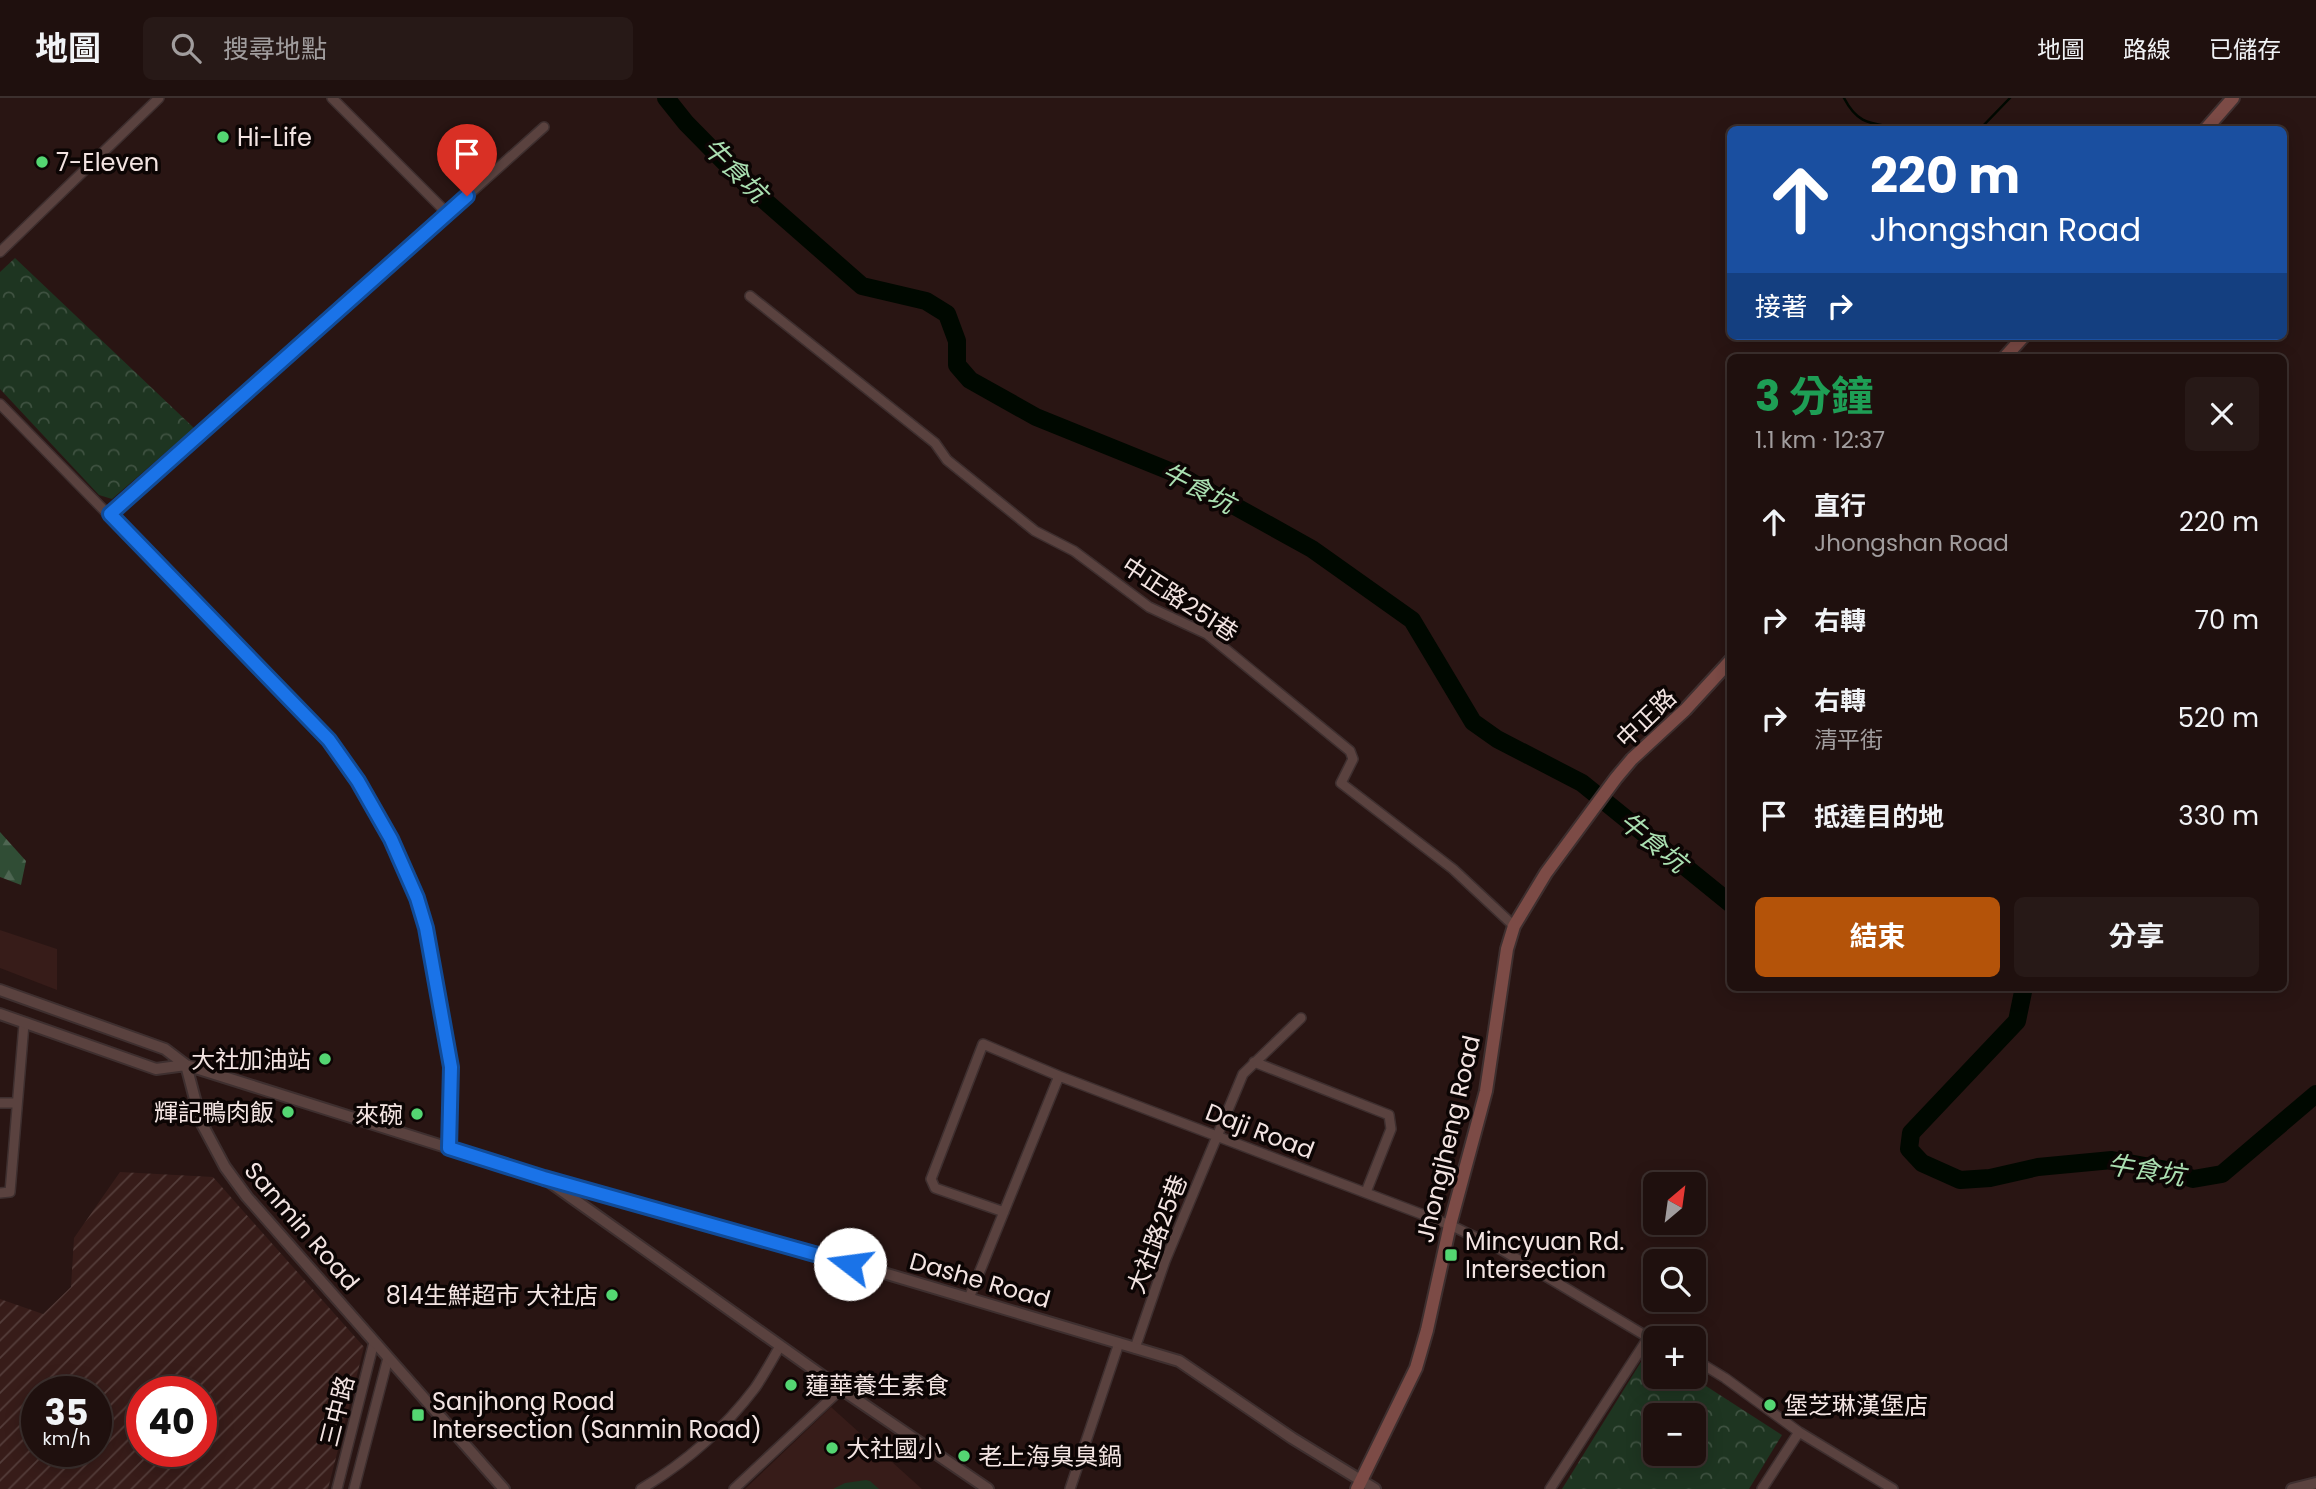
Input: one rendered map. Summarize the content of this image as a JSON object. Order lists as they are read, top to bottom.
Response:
{
  "streets": {
    "main road": ["中正路", "Jhongjheng Road"],
    "street": [
      "中正路251巷",
      "Daji Road",
      "Sanmin Road",
      "大社路25巷",
      "Dashe Road",
      "三中路"
    ]
  },
  "crossings": [
    ["中正路251巷", "Jhongjheng Road"],
    ["中正路", "Jhongjheng Road"],
    ["Daji Road", "Jhongjheng Road"],
    ["Daji Road", "大社路25巷"],
    ["Jhongjheng Road", "Dashe Road"],
    ["Sanmin Road", "Dashe Road"],
    ["Sanmin Road", "三中路"],
    ["大社路25巷", "Dashe Road"]
  ],
  "water": ["牛食坑"],
  "places": {
    "other": [
      "Hi-Life",
      "7-Eleven",
      "大社加油站",
      "輝記鴨肉飯",
      "來碗",
      "814生鮮超市 大社店",
      "蓮華養生素食",
      "堡芝琳漢堡店",
      "大社國小",
      "老上海臭臭鍋"
    ],
    "transit": ["Mincyuan Rd. Intersection", "Sanjhong Road Intersection (Sanmin Road)"]
  },
  "north": "top right",
  "page": {
    "header": "地圖",
    "search": "搜尋地點",
    "nav": ["地圖", "路線", "已儲存"],
    "turn": ["220 m", "Jhongshan Road"],
    "then": "接著",
    "heading": ["3 分鐘", "1.1 km · 12:37"],
    "list": [
      {
        "name": "直行",
        "note": "Jhongshan Road",
        "value": "220 m"
      },
      {
        "name": "右轉",
        "value": "70 m"
      },
      {
        "name": "右轉",
        "note": "清平街",
        "value": "520 m"
      },
      {
        "name": "抵達目的地",
        "value": "330 m"
      }
    ],
    "buttons": ["結束", "分享"],
    "map_buttons": ["+", "−"],
    "speed": "35 km/h",
    "limit": "40"
  }
}
